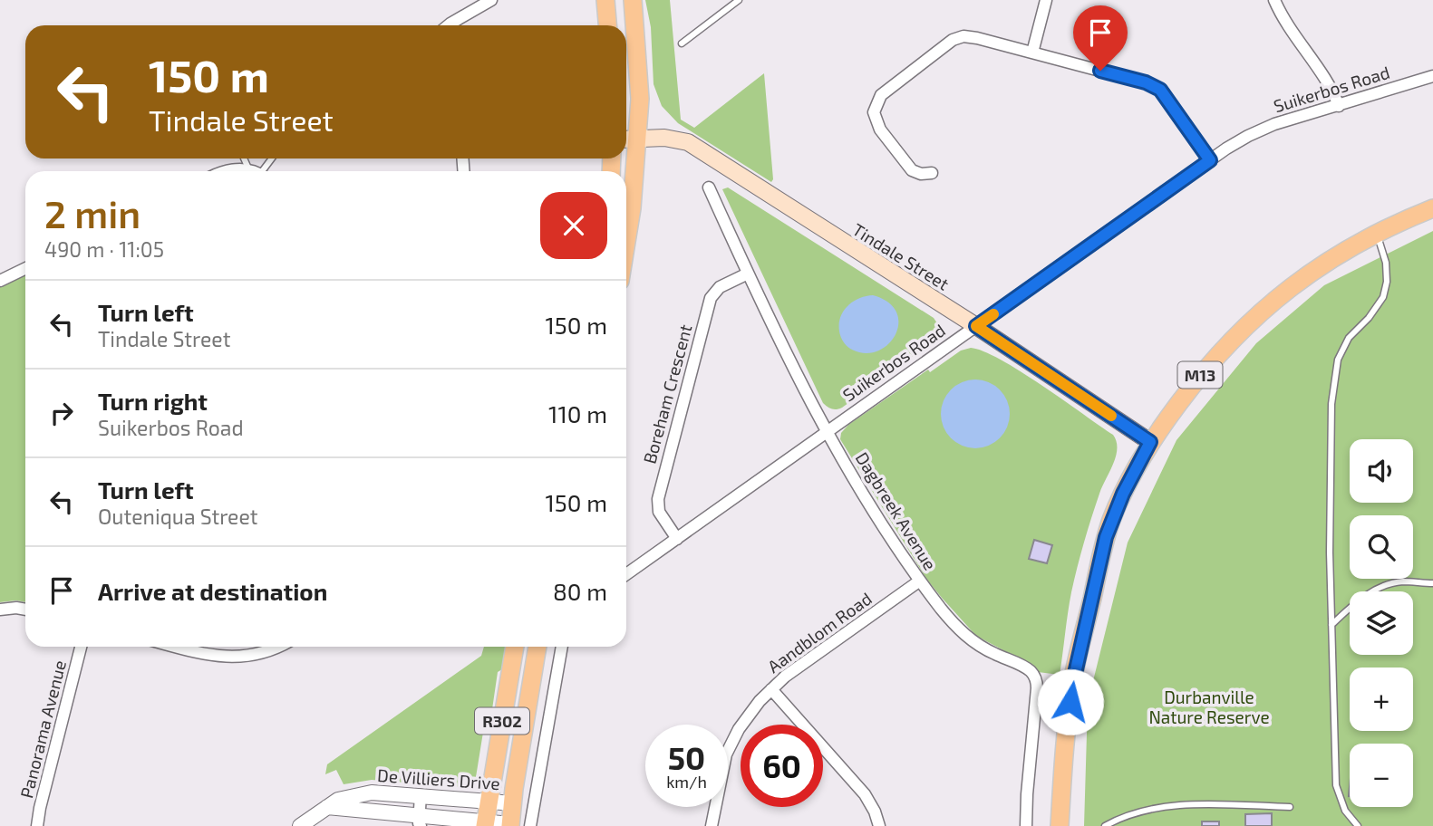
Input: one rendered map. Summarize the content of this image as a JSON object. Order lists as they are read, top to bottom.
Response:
{
  "streets": {
    "main road": ["Tindale Street", "M13", "R302"],
    "street": [
      "Suikerbos Road",
      "Boreham Crescent",
      "Dagbreek Avenue",
      "Aandblom Road",
      "Panorama Avenue",
      "De Villiers Drive"
    ]
  },
  "crossings": [
    ["Suikerbos Road", "Tindale Street"],
    ["Suikerbos Road", "Boreham Crescent"],
    ["Suikerbos Road", "Dagbreek Avenue"],
    ["Tindale Street", "M13"],
    ["Boreham Crescent", "Dagbreek Avenue"],
    ["Dagbreek Avenue", "Aandblom Road"],
    ["R302", "De Villiers Drive"]
  ],
  "parks": ["Durbanville Nature Reserve"],
  "page": {
    "turn": ["150 m", "Tindale Street"],
    "heading": ["2 min", "490 m · 11:05"],
    "list": [
      {
        "name": "Turn left",
        "note": "Tindale Street",
        "value": "150 m"
      },
      {
        "name": "Turn right",
        "note": "Suikerbos Road",
        "value": "110 m"
      },
      {
        "name": "Turn left",
        "note": "Outeniqua Street",
        "value": "150 m"
      },
      {
        "name": "Arrive at destination",
        "value": "80 m"
      }
    ],
    "map_buttons": ["+", "−"],
    "speed": "50 km/h",
    "limit": "60"
  }
}
